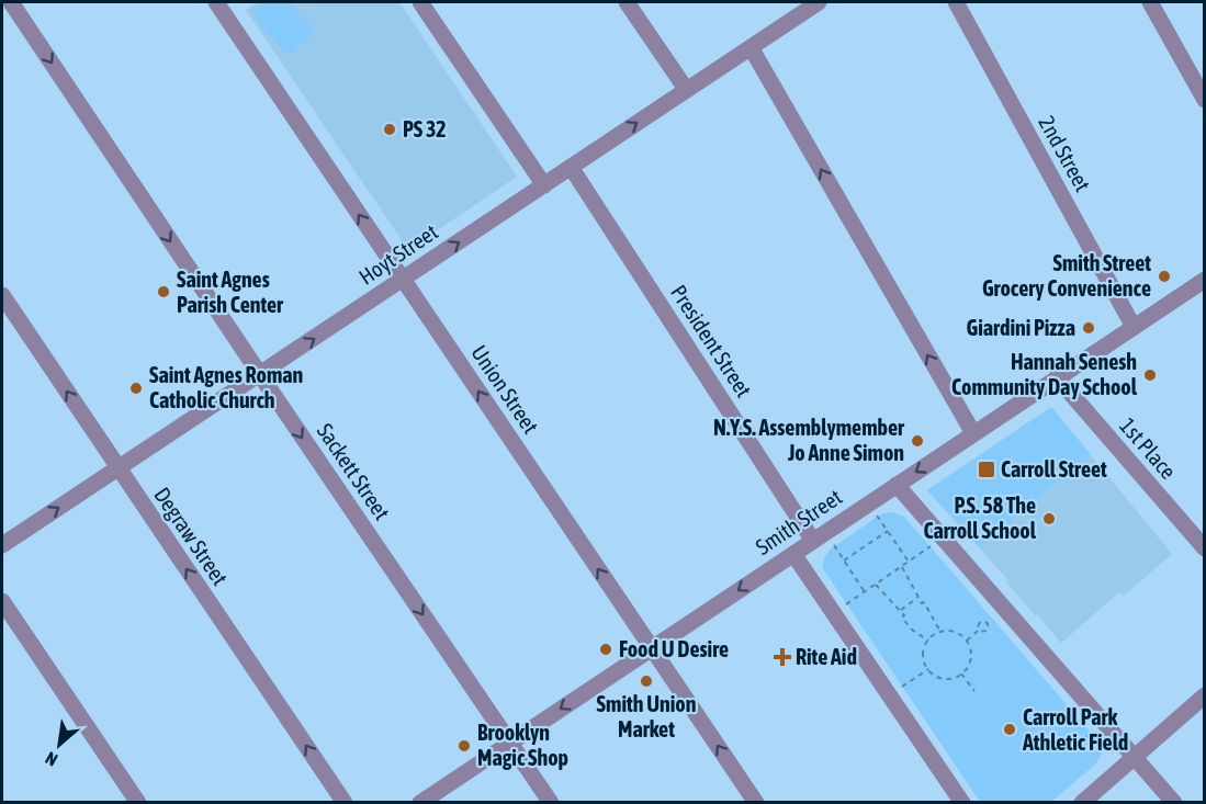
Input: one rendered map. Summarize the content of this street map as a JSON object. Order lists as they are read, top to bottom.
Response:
{
  "streets": {
    "street": [
      "2nd Street",
      "Hoyt Street",
      "President Street",
      "Union Street",
      "1st Place",
      "Sackett Street",
      "Smith Street",
      "Degraw Street"
    ]
  },
  "crossings": [
    ["2nd Street", "Smith Street"],
    ["Hoyt Street", "President Street"],
    ["Hoyt Street", "Union Street"],
    ["Hoyt Street", "Sackett Street"],
    ["Hoyt Street", "Degraw Street"],
    ["President Street", "Smith Street"],
    ["Union Street", "Smith Street"],
    ["1st Place", "Smith Street"],
    ["Sackett Street", "Smith Street"]
  ],
  "one_way": [
    "Hoyt Street",
    "Union Street",
    "Sackett Street",
    "Smith Street",
    "Degraw Street"
  ],
  "places": {
    "other": [
      "PS 32",
      "Smith Street Grocery Convenience",
      "Saint Agnes Parish Center",
      "Giardini Pizza",
      "Hannah Senesh Community Day School",
      "Saint Agnes Roman Catholic Church",
      "N.Y.S. Assemblymember Jo Anne Simon",
      "P.S. 58 The Carroll School",
      "Food U Desire",
      "Smith Union Market",
      "Carroll Park Athletic Field",
      "Brooklyn Magic Shop"
    ],
    "transit": ["Carroll Street"],
    "health": ["Rite Aid"]
  },
  "north": "bottom left"
}
